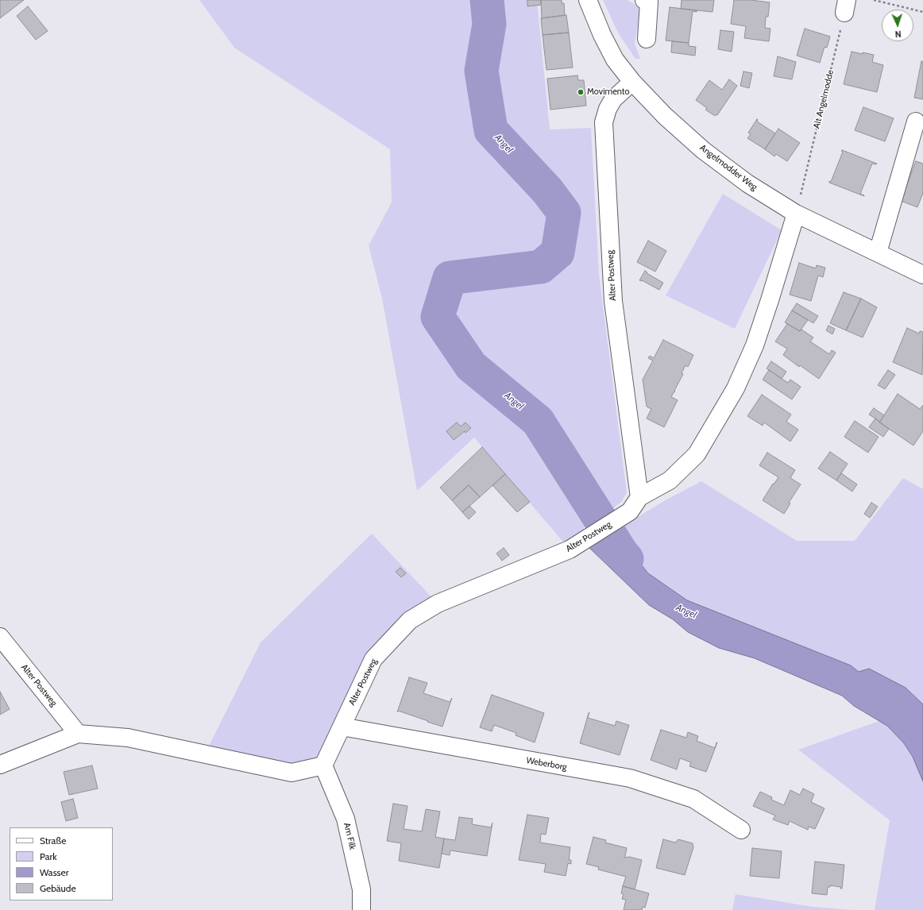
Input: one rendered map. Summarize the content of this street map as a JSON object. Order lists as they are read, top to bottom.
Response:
{
  "streets": {
    "street": [
      "Angelmodder Weg",
      "Alter Postweg",
      "Weberborg",
      "Am Filk"
    ],
    "path": ["Alt Angelmodde"]
  },
  "crossings": [
    ["Alt Angelmodde", "Angelmodder Weg"],
    ["Alt Angelmodde", "Alter Postweg"],
    ["Angelmodder Weg", "Alter Postweg"],
    ["Alter Postweg", "Weberborg"],
    ["Alter Postweg", "Am Filk"]
  ],
  "water": ["Angel"],
  "places": ["Movimento"],
  "legend": [
    "Straße",
    "Park",
    "Wasser",
    "Gebäude"
  ],
  "north": "bottom"
}
